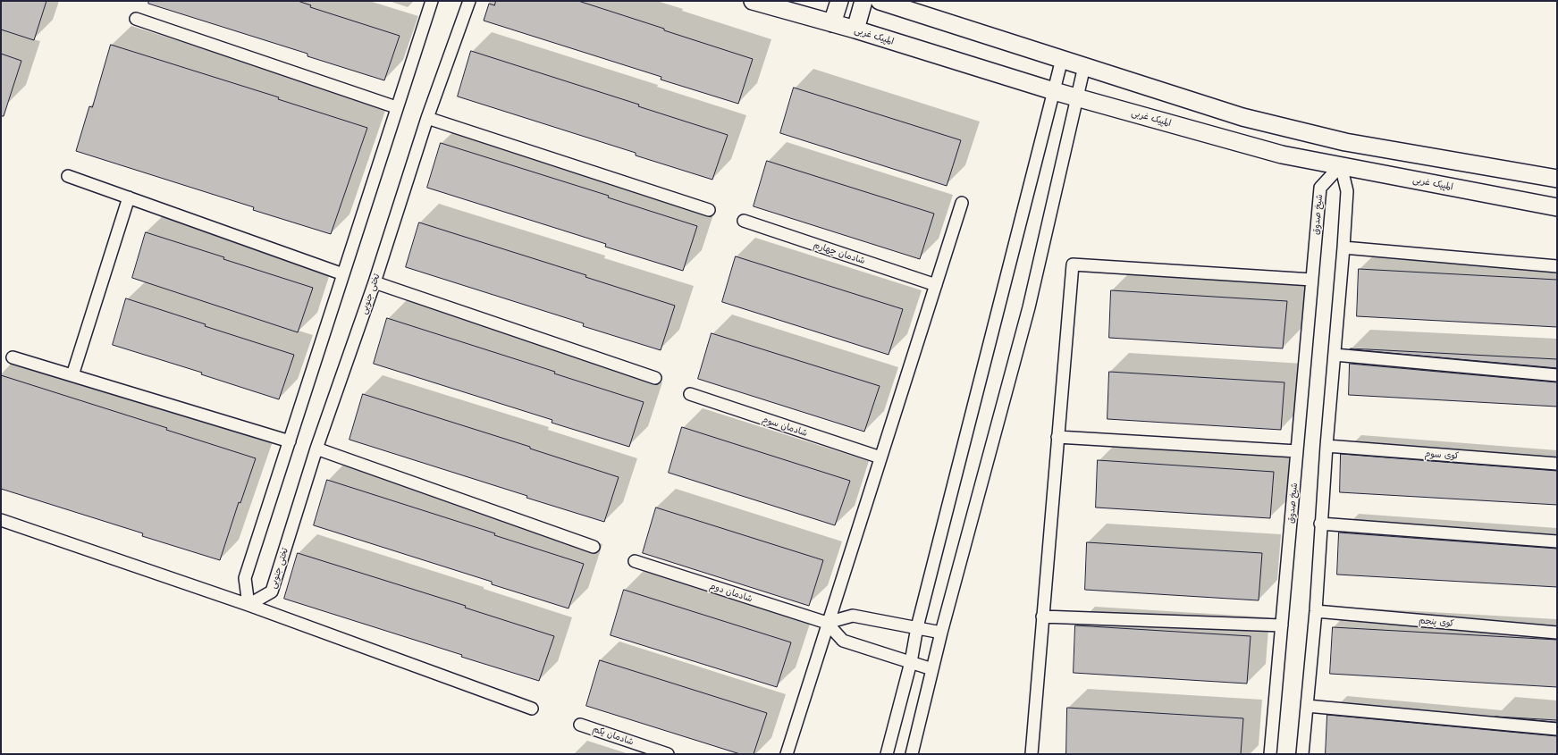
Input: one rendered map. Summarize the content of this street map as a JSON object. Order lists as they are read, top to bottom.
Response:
{
  "streets": {
    "street": [
      "المپیک غربی",
      "شیخ صدوق",
      "شادمان چهارم",
      "تختی جنوبی",
      "شادمان سوم",
      "کوی سوم",
      "شادمان دوم",
      "کوی پنجم",
      "شادمان یکم"
    ]
  },
  "crossings": [
    ["المپیک غربی", "شیخ صدوق"]
  ]
}
